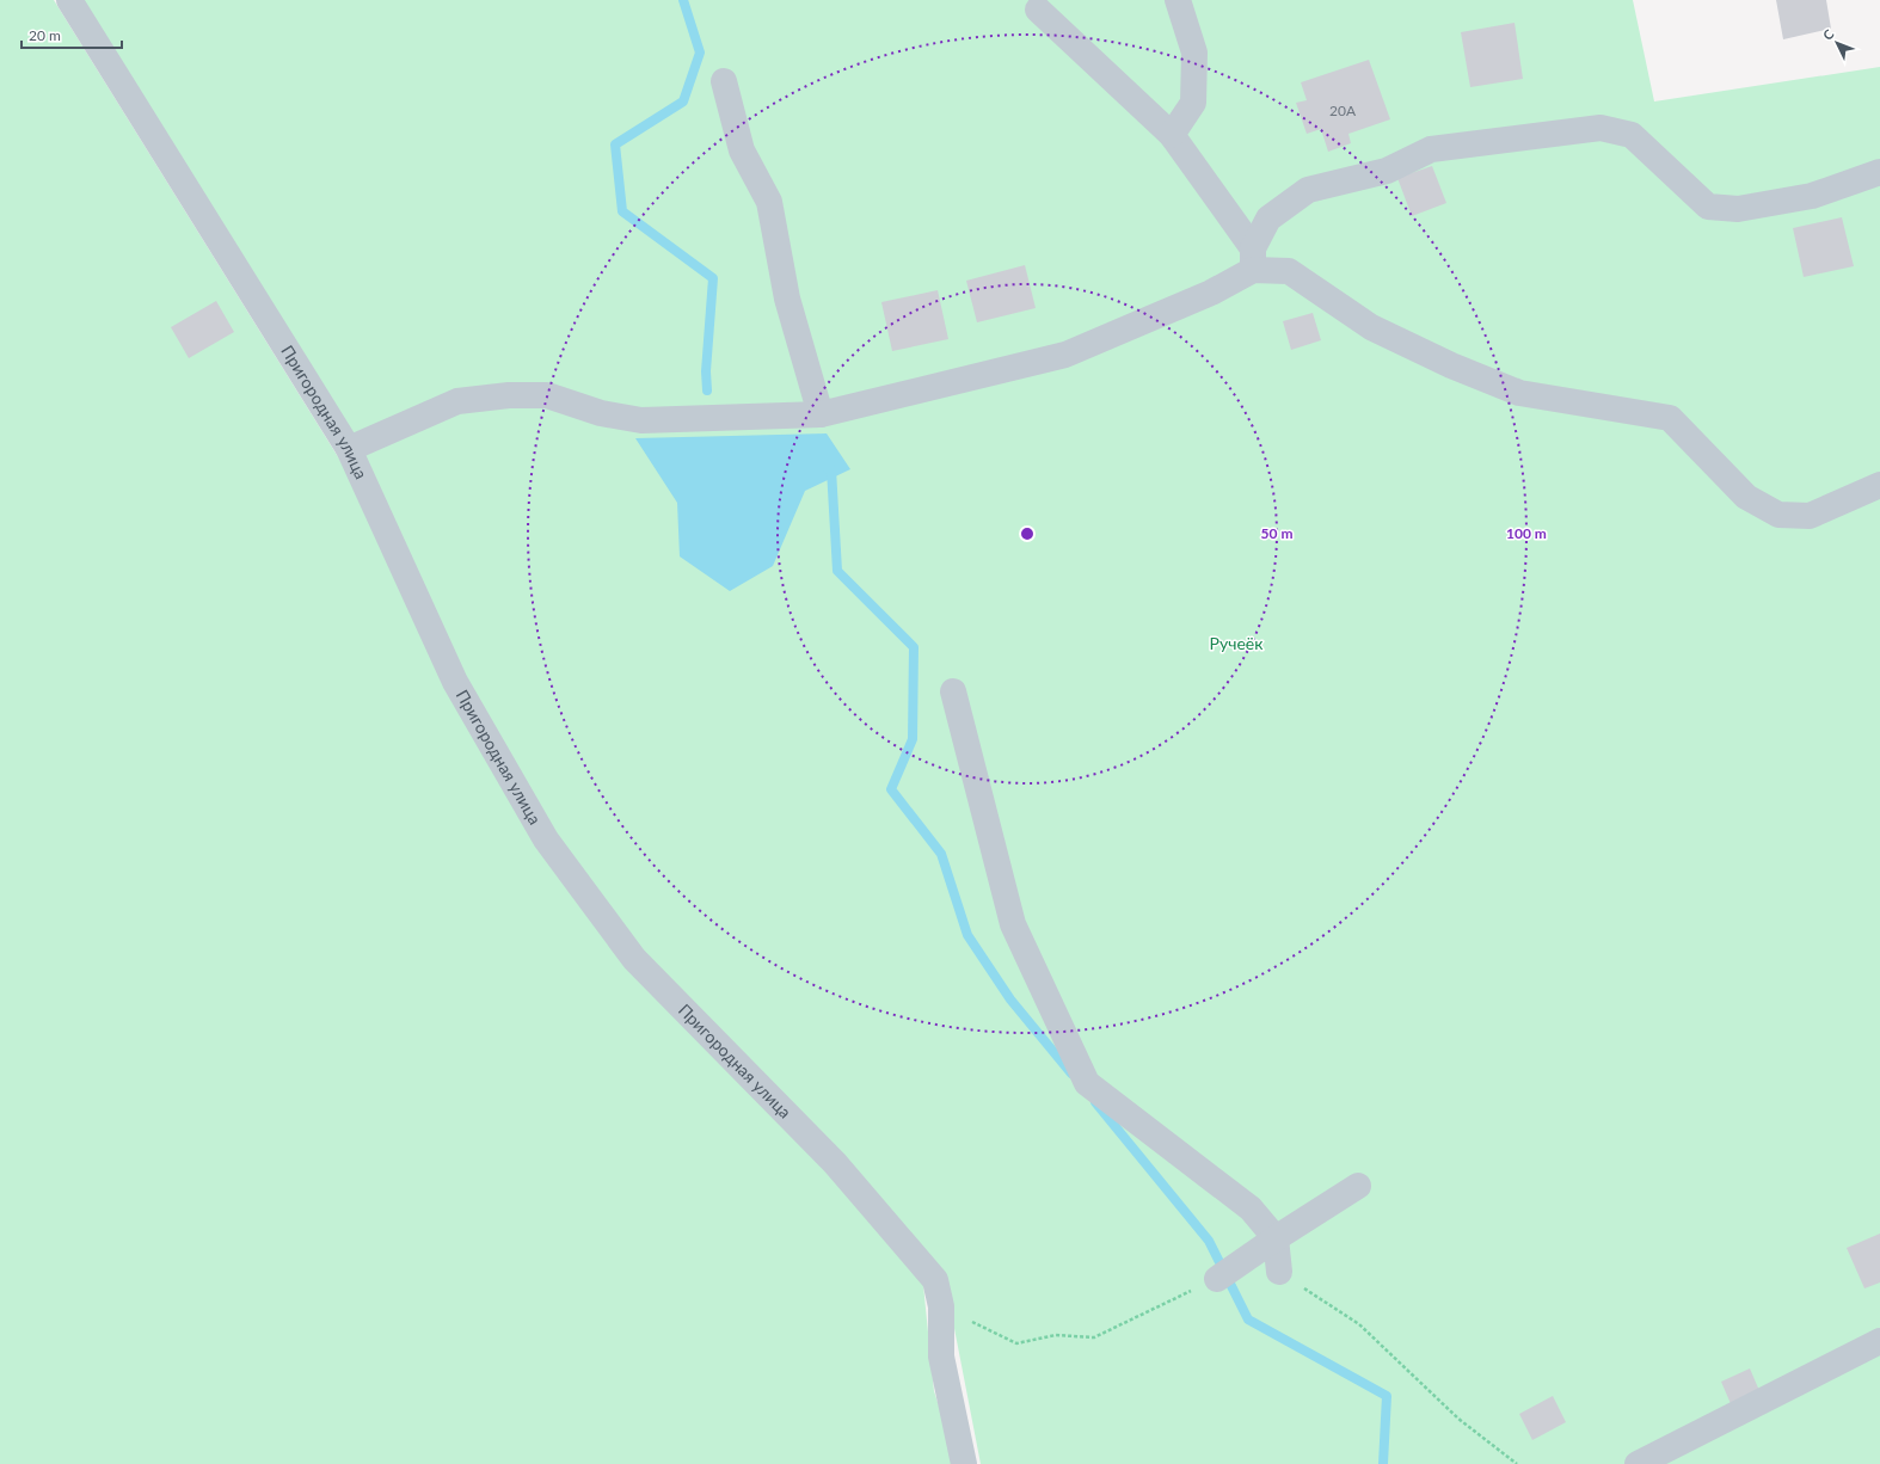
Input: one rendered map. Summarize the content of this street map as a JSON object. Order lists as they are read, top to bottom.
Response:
{
  "streets": {
    "street": ["Пригородная улица"]
  },
  "parks": ["Ручеёк"],
  "house_numbers": ["20А"],
  "scale_bar": "20 m",
  "north": "top left",
  "rings": ["50 m", "100 m"]
}
